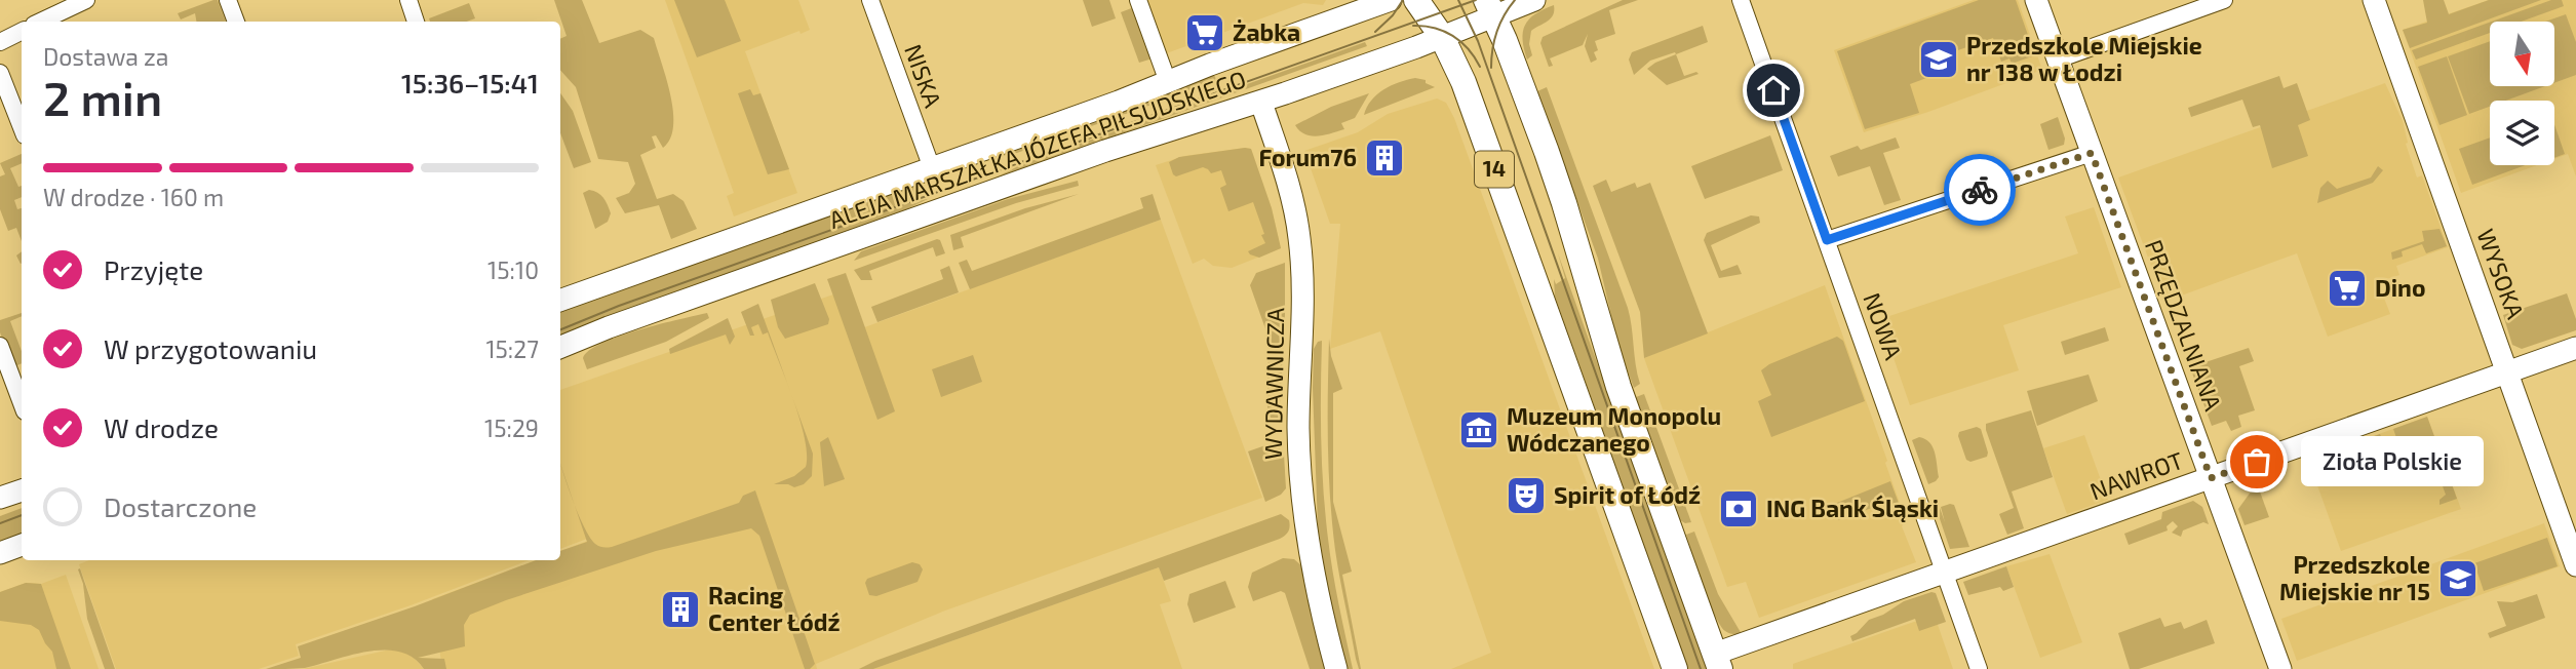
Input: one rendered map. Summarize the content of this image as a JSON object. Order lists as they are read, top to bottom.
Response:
{
  "streets": {
    "main road": ["14"],
    "street": [
      "NISKA",
      "ALEJA MARSZAŁKA JÓZEFA PIŁSUDSKIEGO",
      "WYSOKA",
      "PRZĘDZALNIANA",
      "NOWA",
      "WYDAWNICZA",
      "NAWROT"
    ]
  },
  "crossings": [
    ["NISKA", "ALEJA MARSZAŁKA JÓZEFA PIŁSUDSKIEGO"],
    ["ALEJA MARSZAŁKA JÓZEFA PIŁSUDSKIEGO", "14"],
    ["ALEJA MARSZAŁKA JÓZEFA PIŁSUDSKIEGO", "WYDAWNICZA"],
    ["14", "NAWROT"],
    ["WYSOKA", "NAWROT"],
    ["PRZĘDZALNIANA", "NAWROT"],
    ["NOWA", "NAWROT"]
  ],
  "places": {
    "supermarket": ["Żabka", "Dino"],
    "school or university": ["Przedszkole Miejskie nr 138 w Łodzi", "Przedszkole Miejskie nr 15"],
    "building": ["Forum76", "Racing Center Łódź"],
    "museum": ["Muzeum Monopolu Wódczanego"],
    "other": ["Zioła Polskie"],
    "theatre": ["Spirit of Łódź"],
    "bank": ["ING Bank Śląski"]
  },
  "north": "bottom",
  "page": {
    "heading": ["2 min", "Dostawa za", "15:36–15:41"],
    "bar": "W drodze · 160 m",
    "list": [
      ["Przyjęte", "15:10"],
      ["W przygotowaniu", "15:27"],
      ["W drodze", "15:29"],
      "Dostarczone"
    ],
    "bubble": "Zioła Polskie"
  }
}
